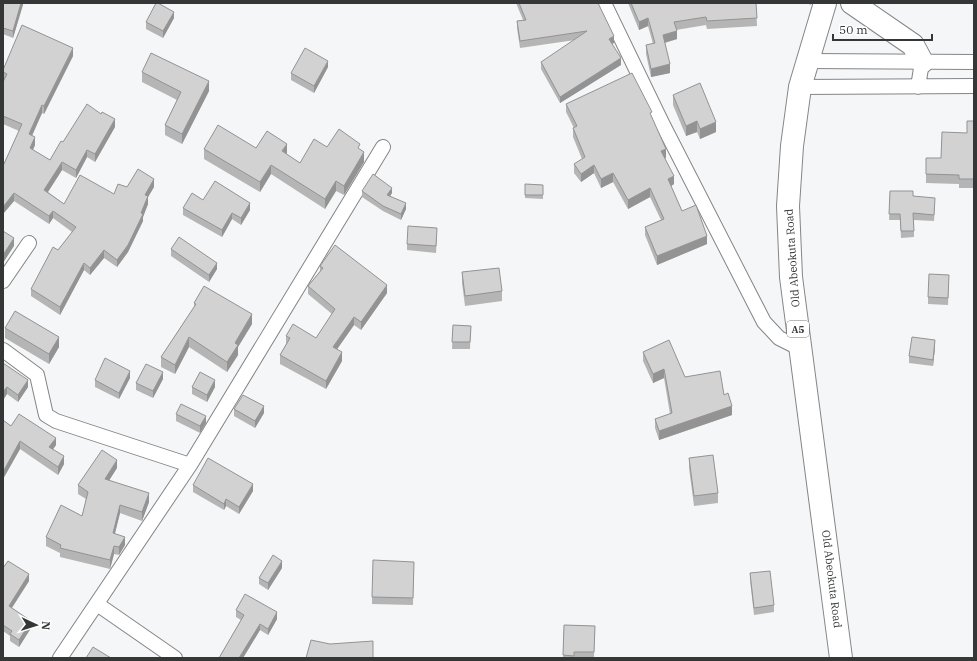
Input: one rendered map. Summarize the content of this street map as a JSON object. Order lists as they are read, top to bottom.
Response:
{
  "streets": {
    "highway": ["Old Abeokuta Road", "A5"]
  },
  "scale_bar": "50 m",
  "north": "right"
}
